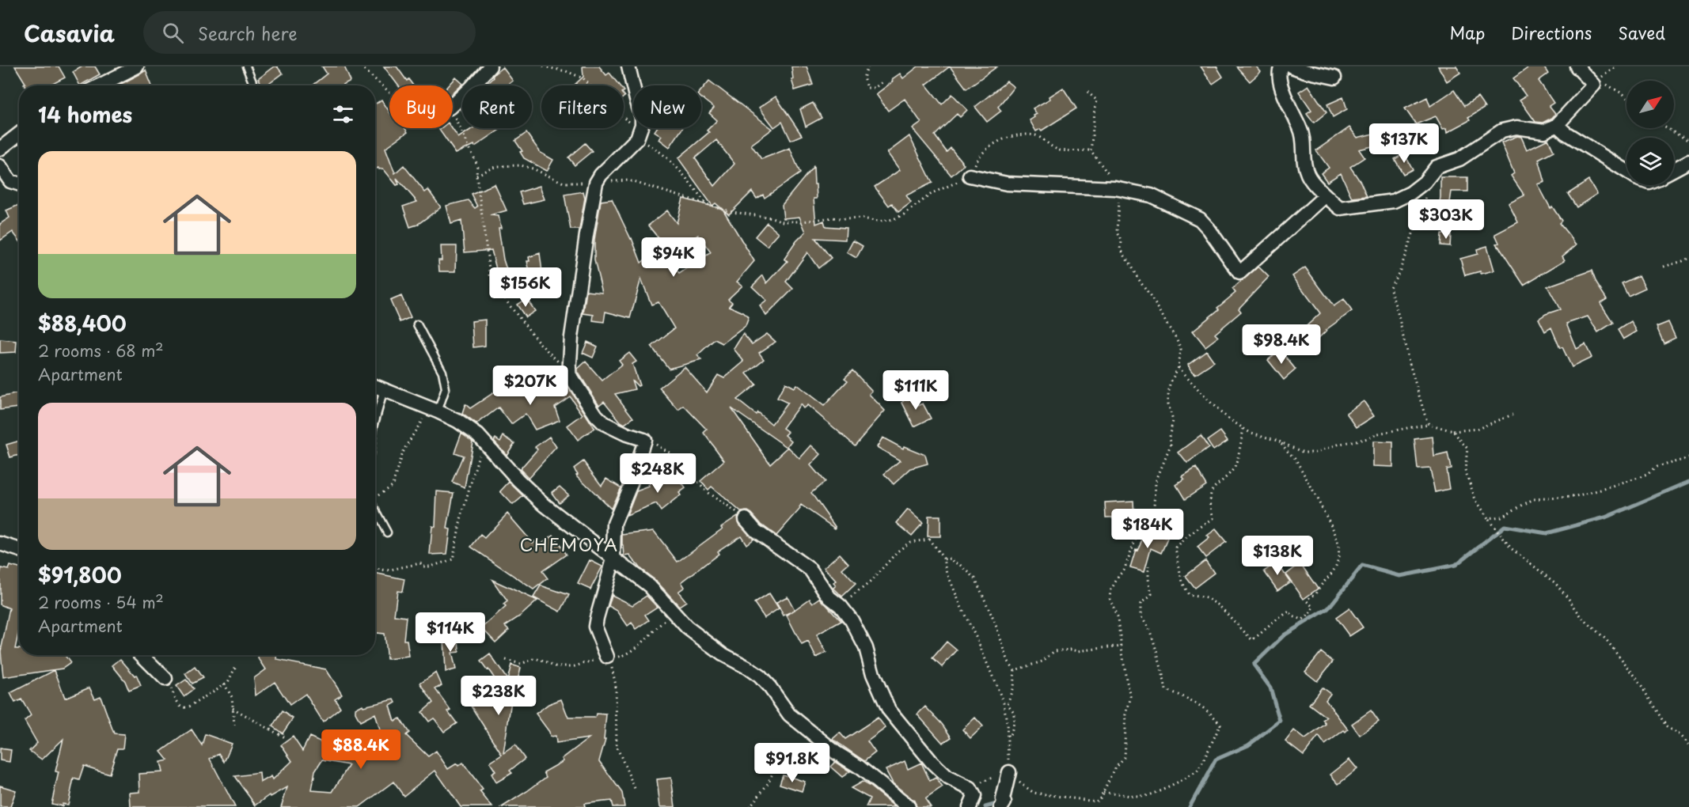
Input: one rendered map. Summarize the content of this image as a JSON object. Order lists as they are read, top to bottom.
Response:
{
  "districts": ["CHEMOYA"],
  "north": "top right",
  "page": {
    "header": "Casavia",
    "search": "Search here",
    "nav": ["Map", "Directions", "Saved"],
    "chip": [
      "Buy",
      "Rent",
      "Filters",
      "New"
    ],
    "heading": "14 homes",
    "price": [
      "$137K",
      "$303K",
      "$94K",
      "$156K",
      "$98.4K",
      "$207K",
      "$111K",
      "$248K",
      "$184K",
      "$138K",
      "$114K",
      "$238K",
      "$88.4K",
      "$91.8K"
    ],
    "list": [
      {
        "name": "$88,400",
        "note": "2 rooms · 68 m² · Apartment"
      },
      {
        "name": "$91,800",
        "note": "2 rooms · 54 m² · Apartment"
      }
    ]
  }
}
